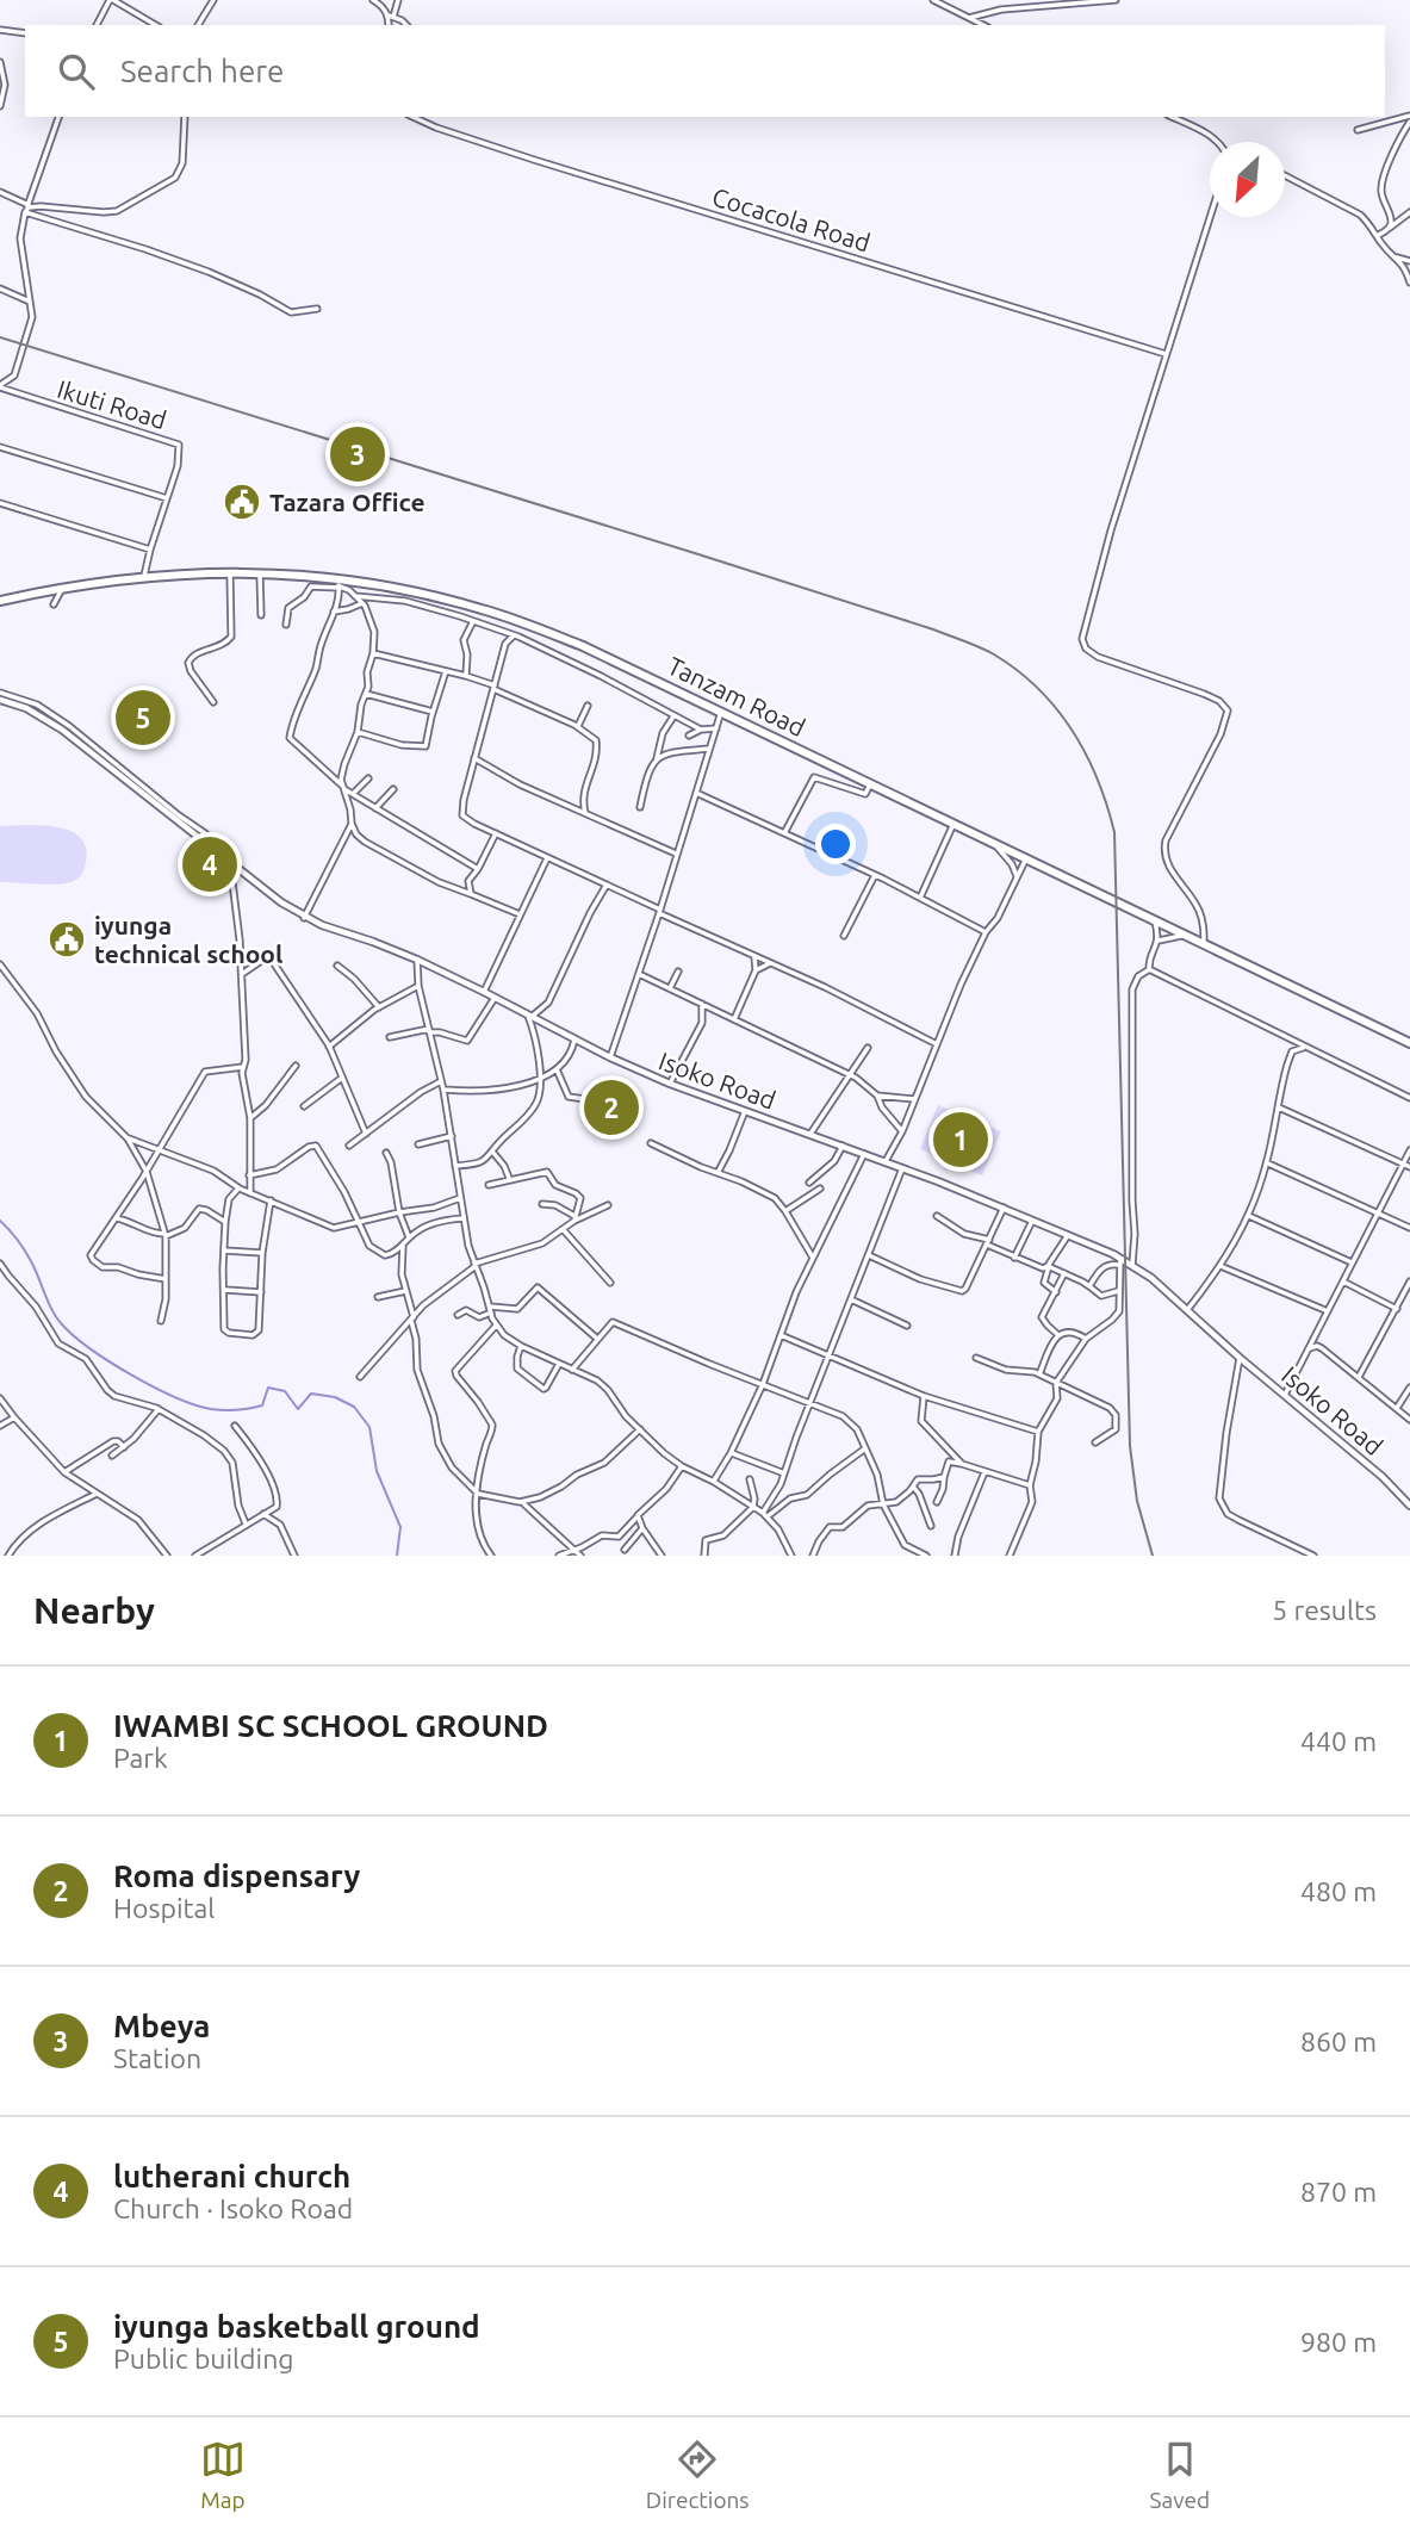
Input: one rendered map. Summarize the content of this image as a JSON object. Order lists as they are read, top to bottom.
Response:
{
  "streets": {
    "highway": ["Tanzam Road"],
    "street": ["Cocacola Road", "Ikuti Road", "Isoko Road"]
  },
  "crossings": [
    ["Ikuti Road", "Tanzam Road"]
  ],
  "places": {
    "public building": ["Tazara Office", "iyunga technical school"]
  },
  "north": "bottom left",
  "page": {
    "search": "Search here",
    "pins": [
      "3",
      "5",
      "4",
      "2",
      "1"
    ],
    "heading": ["Nearby", "5 results"],
    "list": [
      {
        "mark": "1",
        "name": "IWAMBI SC SCHOOL GROUND",
        "note": "Park",
        "value": "440 m"
      },
      {
        "mark": "2",
        "name": "Roma dispensary",
        "note": "Hospital",
        "value": "480 m"
      },
      {
        "mark": "3",
        "name": "Mbeya",
        "note": "Station",
        "value": "860 m"
      },
      {
        "mark": "4",
        "name": "lutherani church",
        "note": "Church · Isoko Road",
        "value": "870 m"
      },
      {
        "mark": "5",
        "name": "iyunga basketball ground",
        "note": "Public building",
        "value": "980 m"
      }
    ],
    "nav": ["Map", "Directions", "Saved"]
  }
}
